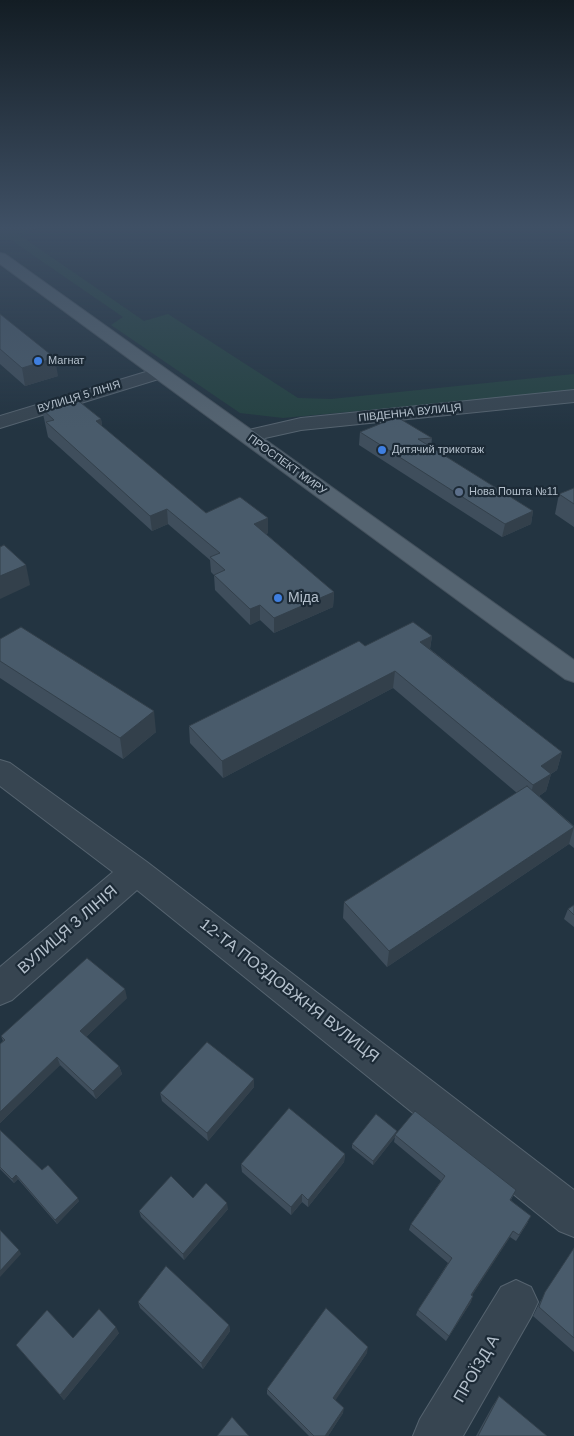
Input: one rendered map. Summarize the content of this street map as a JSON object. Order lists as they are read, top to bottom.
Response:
{
  "streets": {
    "main road": ["ПРОСПЕКТ МИРУ"],
    "street": [
      "ВУЛИЦЯ 5 ЛІНІЯ",
      "ПІВДЕННА ВУЛИЦЯ",
      "ВУЛИЦЯ 3 ЛІНІЯ",
      "12-ТА ПОЗДОВЖНЯ ВУЛИЦЯ",
      "ПРОЇЗД А"
    ]
  },
  "crossings": [
    ["ВУЛИЦЯ 5 ЛІНІЯ", "ПРОСПЕКТ МИРУ"],
    ["ПІВДЕННА ВУЛИЦЯ", "ПРОСПЕКТ МИРУ"],
    ["ВУЛИЦЯ 3 ЛІНІЯ", "12-ТА ПОЗДОВЖНЯ ВУЛИЦЯ"]
  ],
  "places": [
    "Магнат",
    "Дитячий трикотаж",
    "Нова Пошта №11",
    "Міда"
  ]
}
